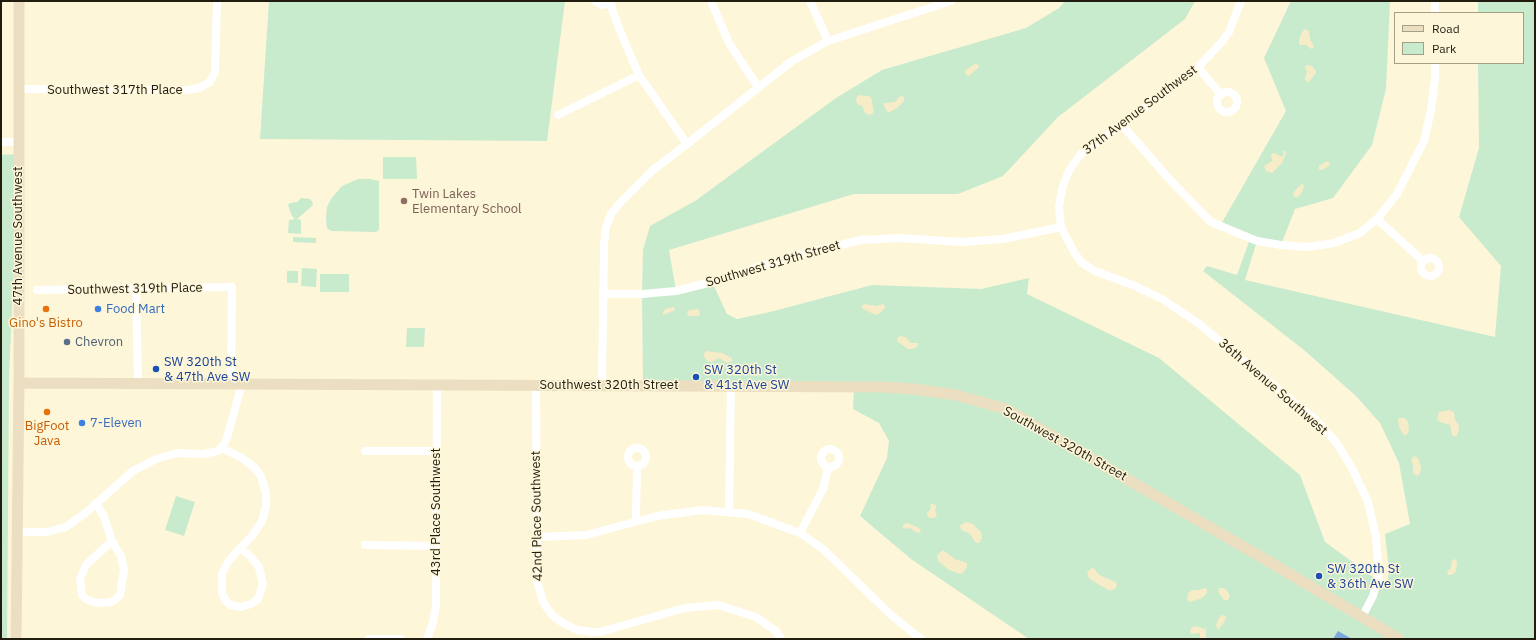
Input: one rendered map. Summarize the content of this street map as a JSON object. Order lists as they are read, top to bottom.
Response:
{
  "streets": {
    "main road": ["47th Avenue Southwest", "Southwest 320th Street"],
    "street": [
      "Southwest 317th Place",
      "37th Avenue Southwest",
      "Southwest 319th Street",
      "Southwest 319th Place",
      "36th Avenue Southwest",
      "43rd Place Southwest",
      "42nd Place Southwest"
    ]
  },
  "crossings": [
    ["Southwest 317th Place", "47th Avenue Southwest"],
    ["37th Avenue Southwest", "Southwest 319th Street"],
    ["37th Avenue Southwest", "36th Avenue Southwest"],
    ["47th Avenue Southwest", "Southwest 320th Street"],
    ["Southwest 319th Street", "36th Avenue Southwest"],
    ["Southwest 319th Place", "Southwest 320th Street"],
    ["Southwest 320th Street", "36th Avenue Southwest"],
    ["Southwest 320th Street", "43rd Place Southwest"],
    ["Southwest 320th Street", "42nd Place Southwest"]
  ],
  "places": [
    "Twin Lakes Elementary School",
    "Gino's Bistro",
    "Food Mart",
    "Chevron",
    "SW 320th St & 47th Ave SW",
    "SW 320th St & 41st Ave SW",
    "BigFoot Java",
    "7-Eleven",
    "SW 320th St & 36th Ave SW"
  ],
  "legend": ["Road", "Park"]
}
